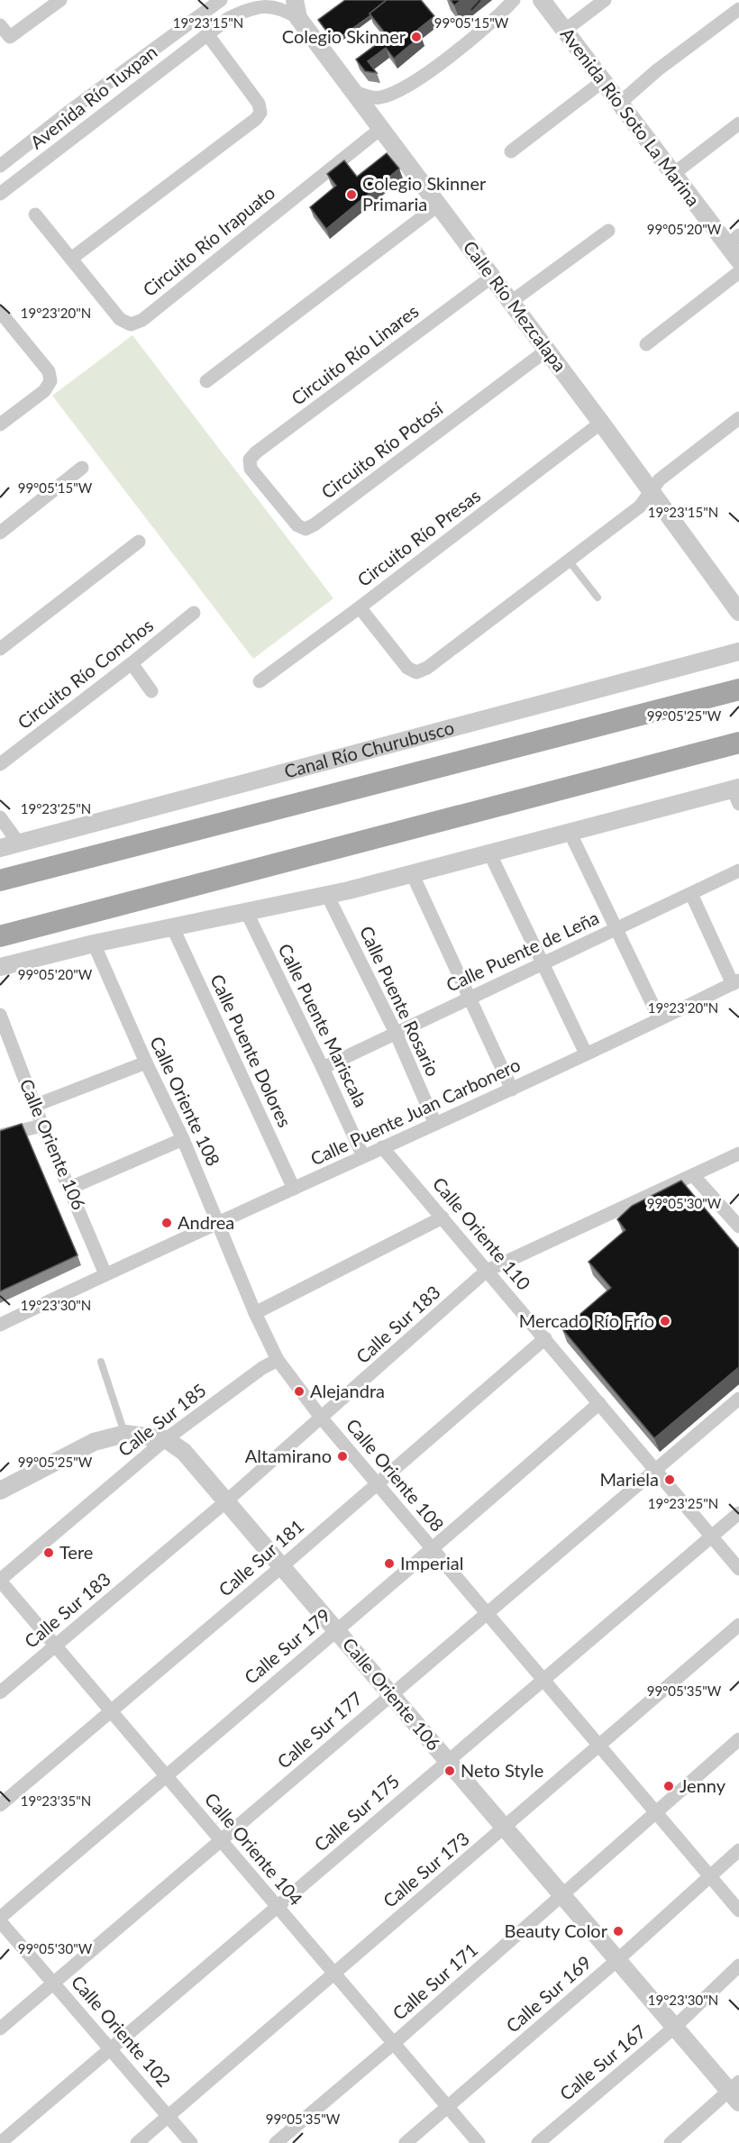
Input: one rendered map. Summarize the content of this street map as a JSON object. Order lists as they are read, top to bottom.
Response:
{
  "streets": {
    "main road": ["Canal Río Churubusco"],
    "street": [
      "Avenida Río Tuxpan",
      "Avenida Río Soto La Marina",
      "Circuito Río Irapuato",
      "Calle Río Mezcalapa",
      "Circuito Río Linares",
      "Circuito Río Potosí",
      "Circuito Río Presas",
      "Circuito Río Conchos",
      "Calle Puente de Leña",
      "Calle Puente Rosario",
      "Calle Puente Mariscala",
      "Calle Puente Dolores",
      "Calle Oriente 108",
      "Calle Puente Juan Carbonero",
      "Calle Oriente 106",
      "Calle Oriente 110",
      "Calle Sur 183",
      "Calle Sur 185",
      "Calle Sur 181",
      "Calle Sur 179",
      "Calle Sur 177",
      "Calle Sur 175",
      "Calle Oriente 104",
      "Calle Sur 173",
      "Calle Sur 171",
      "Calle Sur 169",
      "Calle Oriente 102",
      "Calle Sur 167"
    ]
  },
  "crossings": [
    ["Avenida Río Tuxpan", "Calle Río Mezcalapa"],
    ["Circuito Río Irapuato", "Calle Río Mezcalapa"],
    ["Calle Río Mezcalapa", "Circuito Río Linares"],
    ["Calle Río Mezcalapa", "Circuito Río Potosí"],
    ["Calle Río Mezcalapa", "Circuito Río Presas"],
    ["Circuito Río Linares", "Circuito Río Potosí"],
    ["Calle Puente de Leña", "Calle Puente Rosario"],
    ["Calle Puente de Leña", "Calle Puente Mariscala"],
    ["Calle Puente Rosario", "Calle Puente Juan Carbonero"],
    ["Calle Puente Mariscala", "Calle Puente Juan Carbonero"],
    ["Calle Puente Dolores", "Calle Puente Juan Carbonero"],
    ["Calle Oriente 108", "Calle Puente Juan Carbonero"],
    ["Calle Oriente 108", "Calle Sur 183"],
    ["Calle Oriente 108", "Calle Sur 185"],
    ["Calle Oriente 108", "Calle Sur 181"],
    ["Calle Oriente 108", "Calle Sur 179"],
    ["Calle Oriente 108", "Calle Sur 177"],
    ["Calle Oriente 108", "Calle Sur 175"],
    ["Calle Oriente 108", "Calle Sur 173"],
    ["Calle Oriente 108", "Calle Sur 171"],
    ["Calle Oriente 108", "Calle Sur 169"],
    ["Calle Puente Juan Carbonero", "Calle Oriente 106"],
    ["Calle Puente Juan Carbonero", "Calle Oriente 110"],
    ["Calle Oriente 106", "Calle Sur 183"],
    ["Calle Oriente 106", "Calle Sur 185"],
    ["Calle Oriente 106", "Calle Sur 181"],
    ["Calle Oriente 106", "Calle Sur 179"],
    ["Calle Oriente 106", "Calle Sur 177"],
    ["Calle Oriente 106", "Calle Sur 175"],
    ["Calle Oriente 106", "Calle Sur 173"],
    ["Calle Oriente 106", "Calle Sur 171"],
    ["Calle Oriente 106", "Calle Sur 169"],
    ["Calle Oriente 106", "Calle Sur 167"],
    ["Calle Oriente 110", "Calle Sur 183"],
    ["Calle Oriente 110", "Calle Sur 181"],
    ["Calle Oriente 110", "Calle Sur 179"],
    ["Calle Oriente 110", "Calle Sur 177"],
    ["Calle Oriente 110", "Calle Sur 175"],
    ["Calle Sur 183", "Calle Oriente 104"],
    ["Calle Sur 185", "Calle Oriente 104"],
    ["Calle Sur 181", "Calle Oriente 104"],
    ["Calle Sur 179", "Calle Oriente 104"],
    ["Calle Sur 179", "Calle Oriente 102"],
    ["Calle Sur 177", "Calle Oriente 104"],
    ["Calle Sur 177", "Calle Oriente 102"],
    ["Calle Sur 175", "Calle Oriente 104"],
    ["Calle Sur 175", "Calle Oriente 102"],
    ["Calle Oriente 104", "Calle Sur 173"],
    ["Calle Oriente 104", "Calle Sur 171"],
    ["Calle Oriente 104", "Calle Sur 169"],
    ["Calle Sur 173", "Calle Oriente 102"]
  ],
  "places": [
    "Colegio Skinner",
    "Colegio Skinner Primaria",
    "Andrea",
    "Mercado Río Frío",
    "Alejandra",
    "Altamirano",
    "Mariela",
    "Tere",
    "Imperial",
    "Neto Style",
    "Jenny",
    "Beauty Color"
  ],
  "coordinates": [
    "19°23'15\"N",
    "99°05'15\"W",
    "99°05'20\"W",
    "19°23'20\"N",
    "99°05'25\"W",
    "19°23'25\"N",
    "99°05'30\"W",
    "19°23'30\"N",
    "99°05'35\"W",
    "19°23'35\"N"
  ]
}
